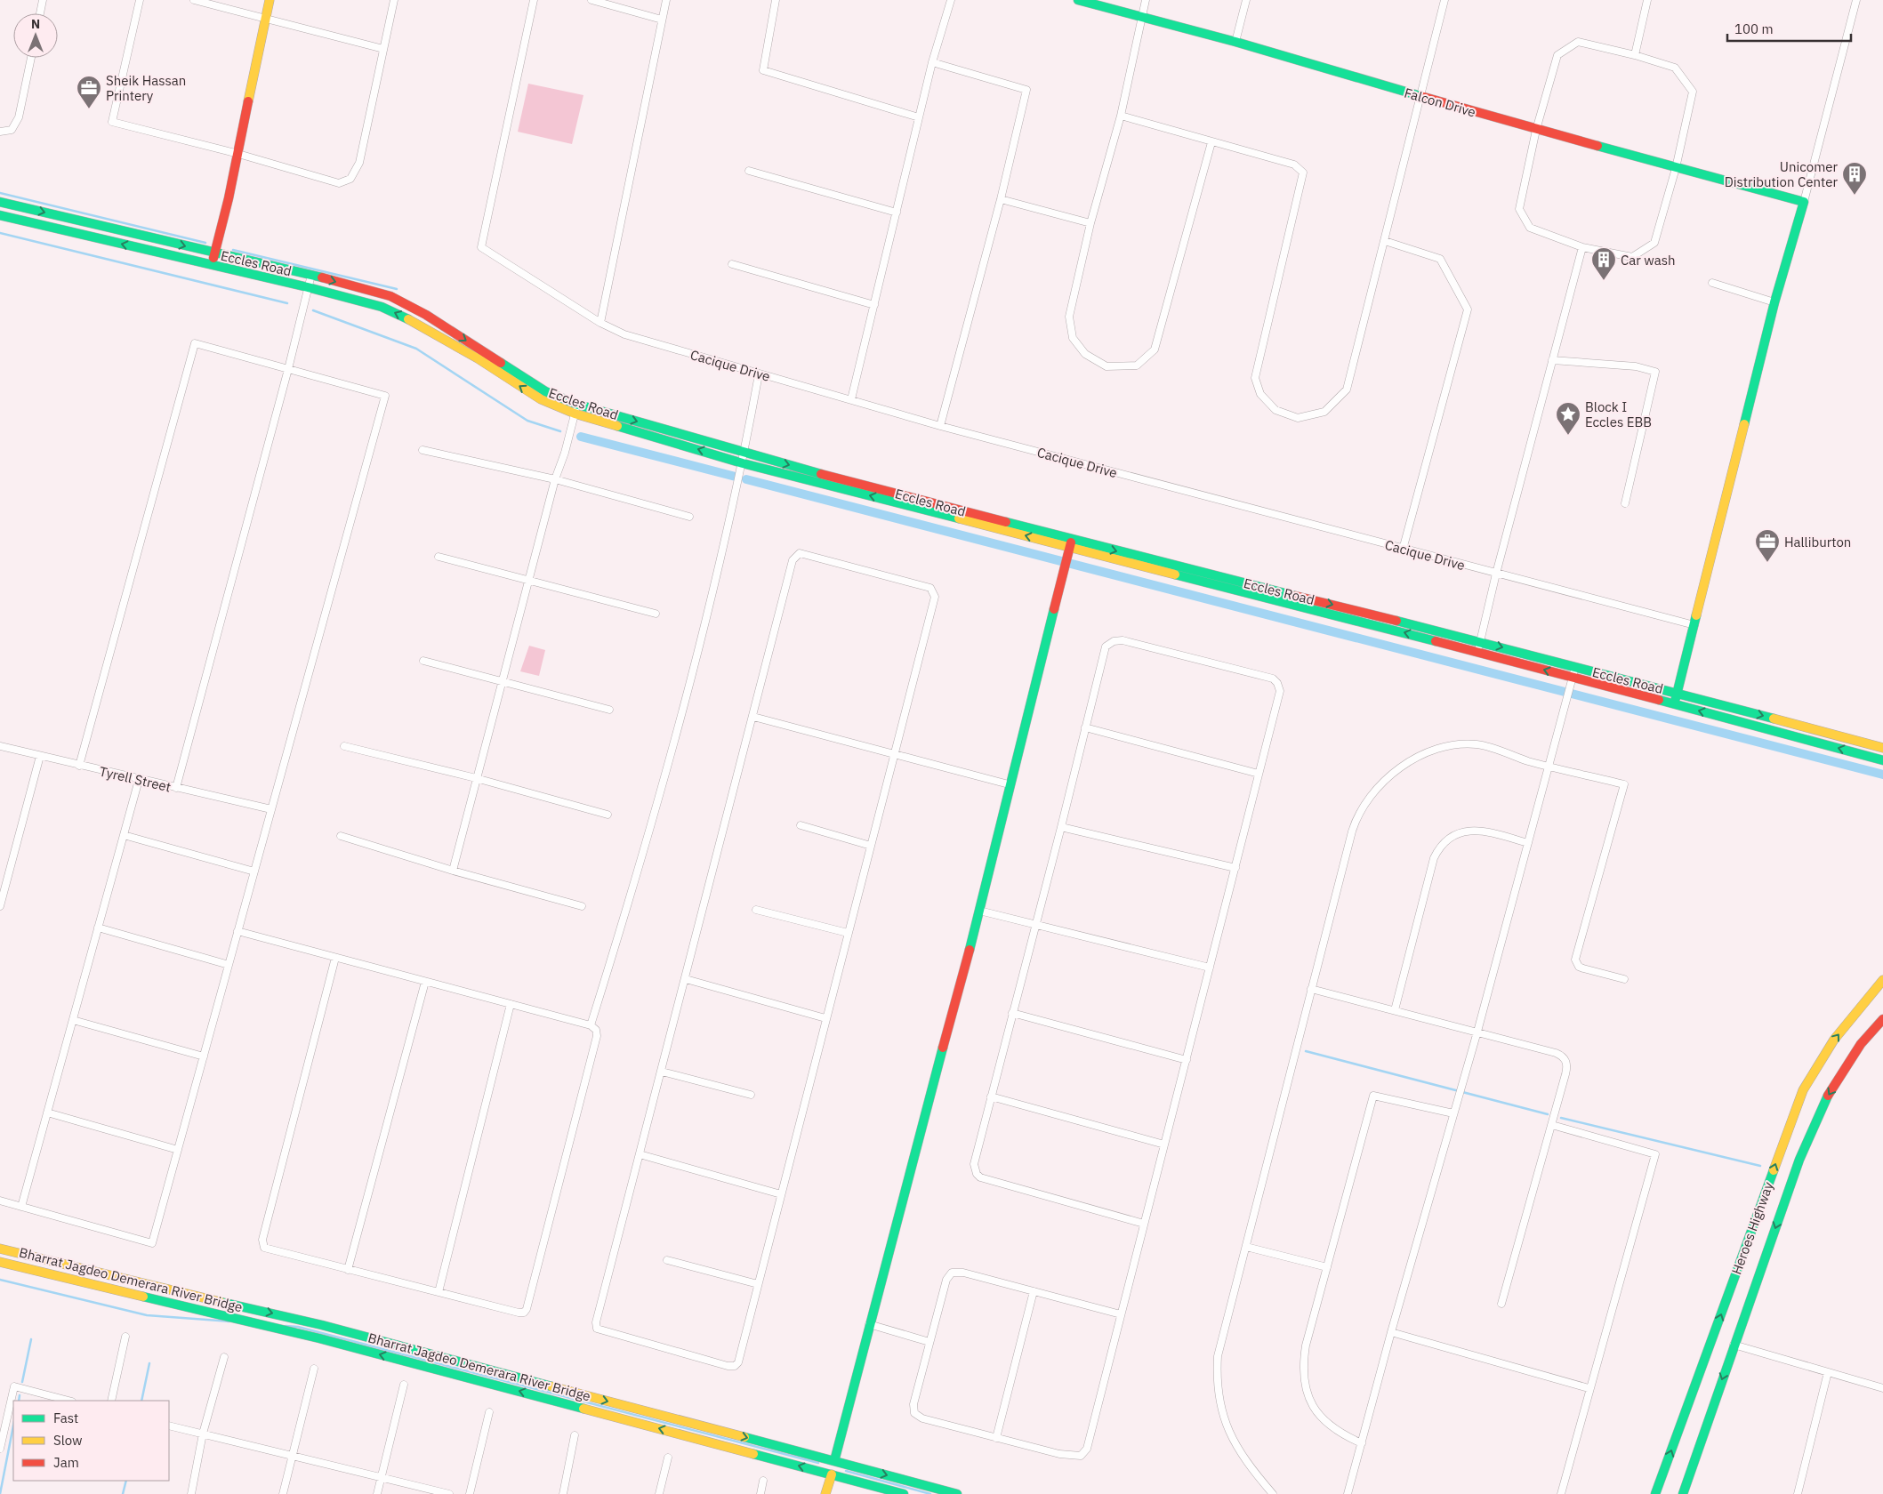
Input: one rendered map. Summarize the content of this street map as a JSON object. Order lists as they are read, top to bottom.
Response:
{
  "streets": {
    "street": [
      "Falcon Drive",
      "Eccles Road",
      "Cacique Drive",
      "Tyrell Street",
      "Heroes Highway",
      "Bharrat Jagdeo Demerara River Bridge"
    ]
  },
  "places": {
    "office": ["Sheik Hassan Printery", "Halliburton"],
    "building": ["Unicomer Distribution Center", "Car wash"],
    "place": ["Block I Eccles EBB"]
  },
  "legend": ["Fast", "Slow", "Jam"],
  "scale_bar": "100 m",
  "north": "top"
}
